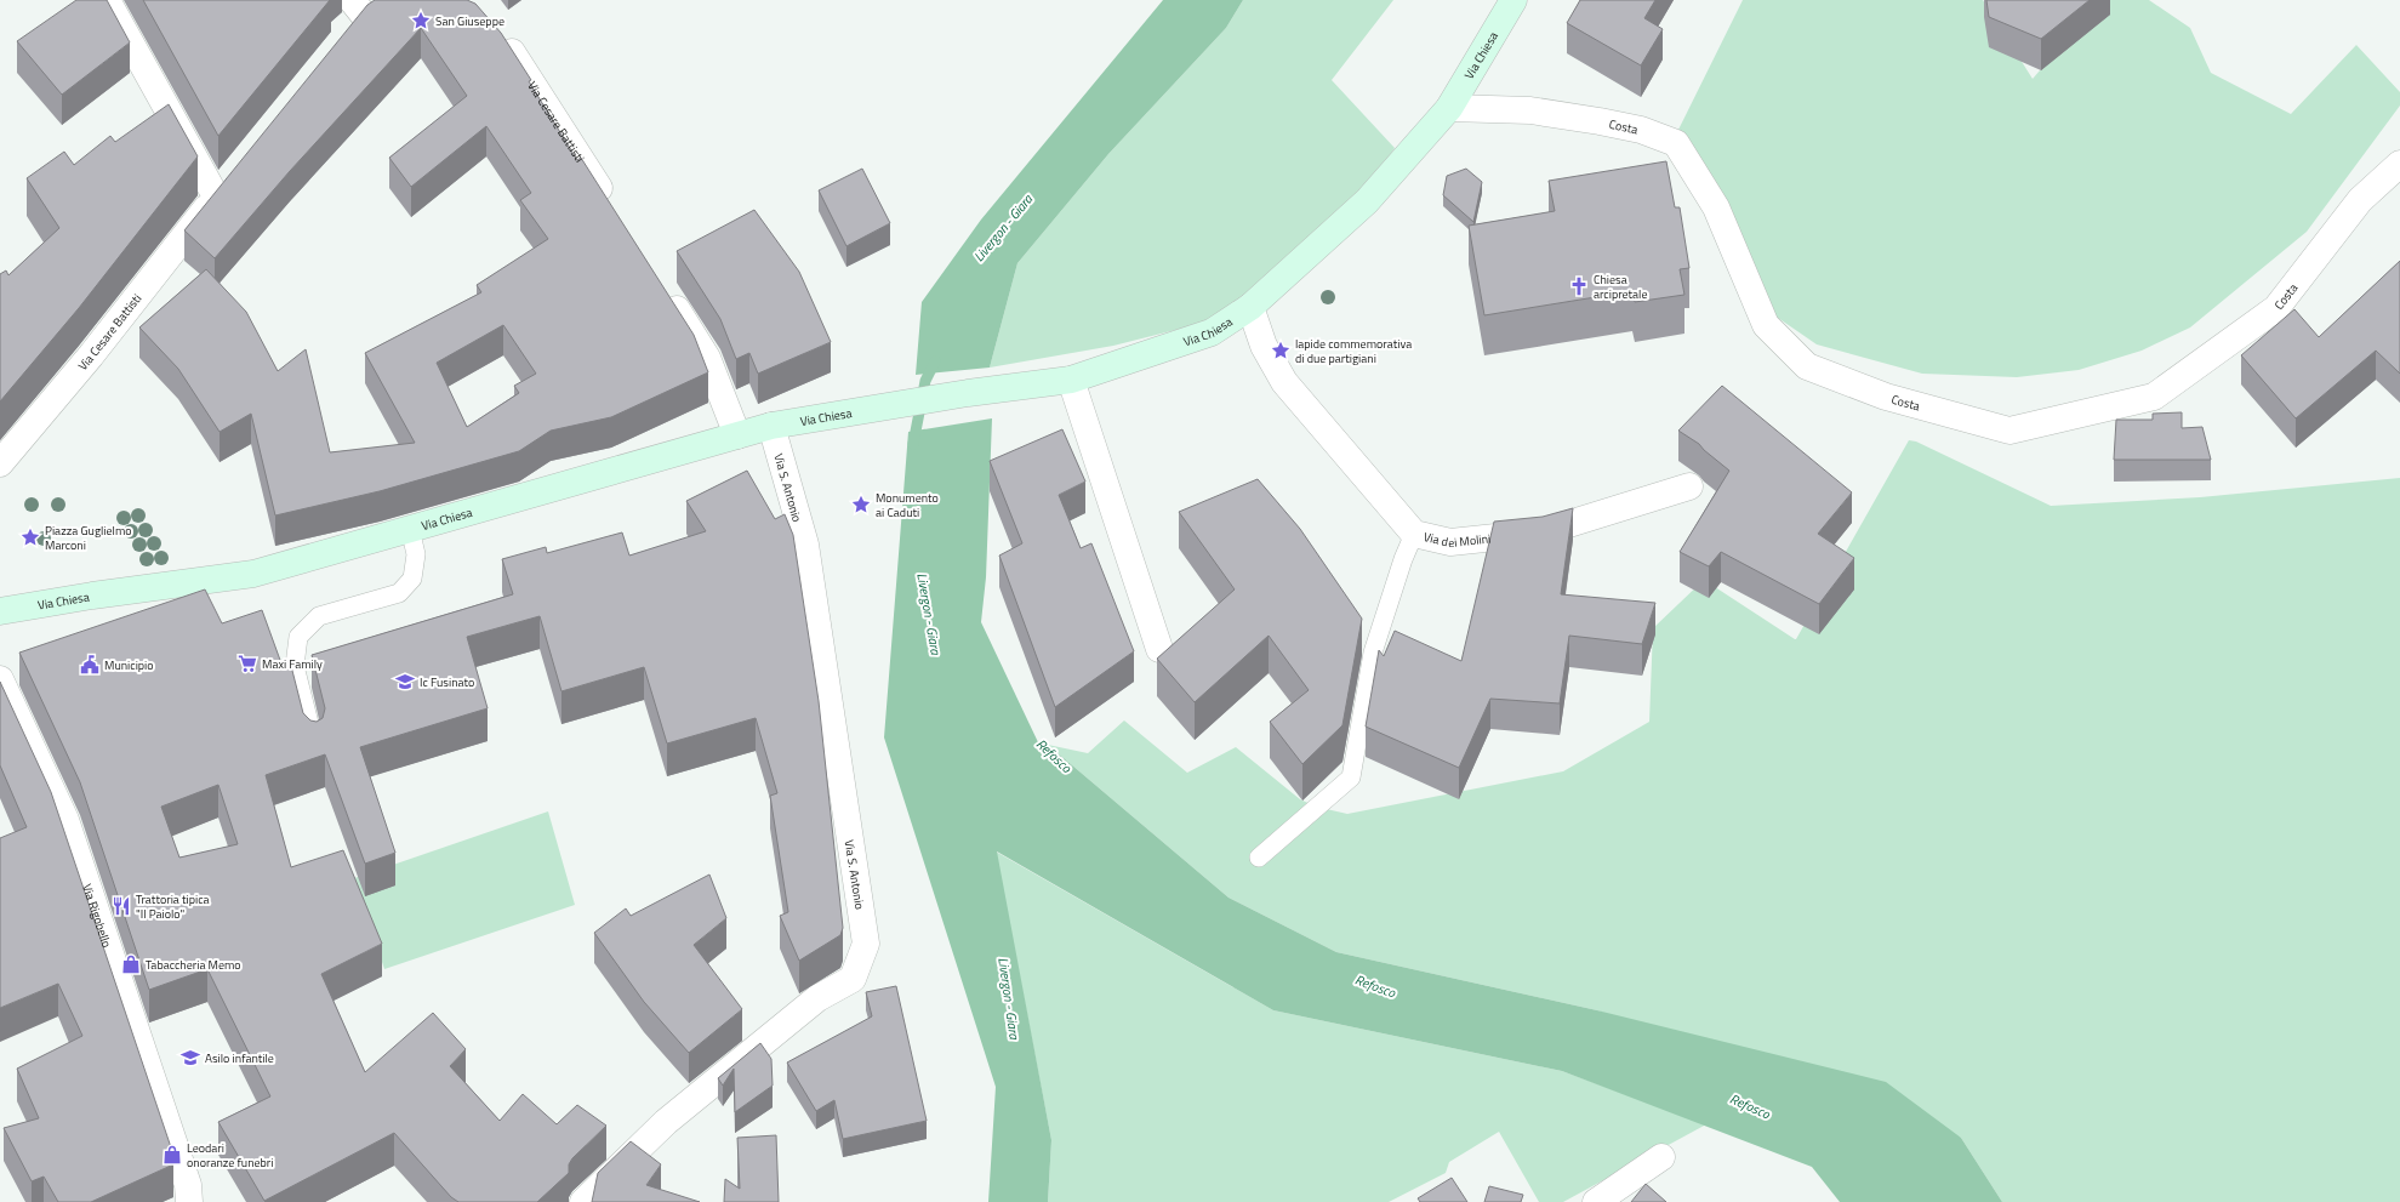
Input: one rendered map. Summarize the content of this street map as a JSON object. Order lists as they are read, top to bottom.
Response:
{
  "streets": {
    "main road": ["Via Chiesa"],
    "street": [
      "Via Cesare Battisti",
      "Costa",
      "Via S. Antonio",
      "Via dei Molini",
      "Via Rigobello"
    ]
  },
  "crossings": [
    ["Via Chiesa", "Costa"],
    ["Via Chiesa", "Via S. Antonio"],
    ["Via Chiesa", "Via dei Molini"]
  ],
  "water": ["Livergon - Giara", "Refosco"],
  "places": {
    "place": [
      "San Giuseppe",
      "lapide commemorativa di due partigiani",
      "Monumento ai Caduti",
      "Piazza Guglielmo Marconi"
    ],
    "church": ["Chiesa arcipretale"],
    "supermarket": ["Maxi Family"],
    "public building": ["Municipio"],
    "school or university": ["Ic Fusinato", "Asilo infantile"],
    "restaurant": ["Trattoria tipica \"Il Paiolo\""],
    "shop": ["Tabaccheria Memo", "Leodari onoranze funebri"]
  }
}
